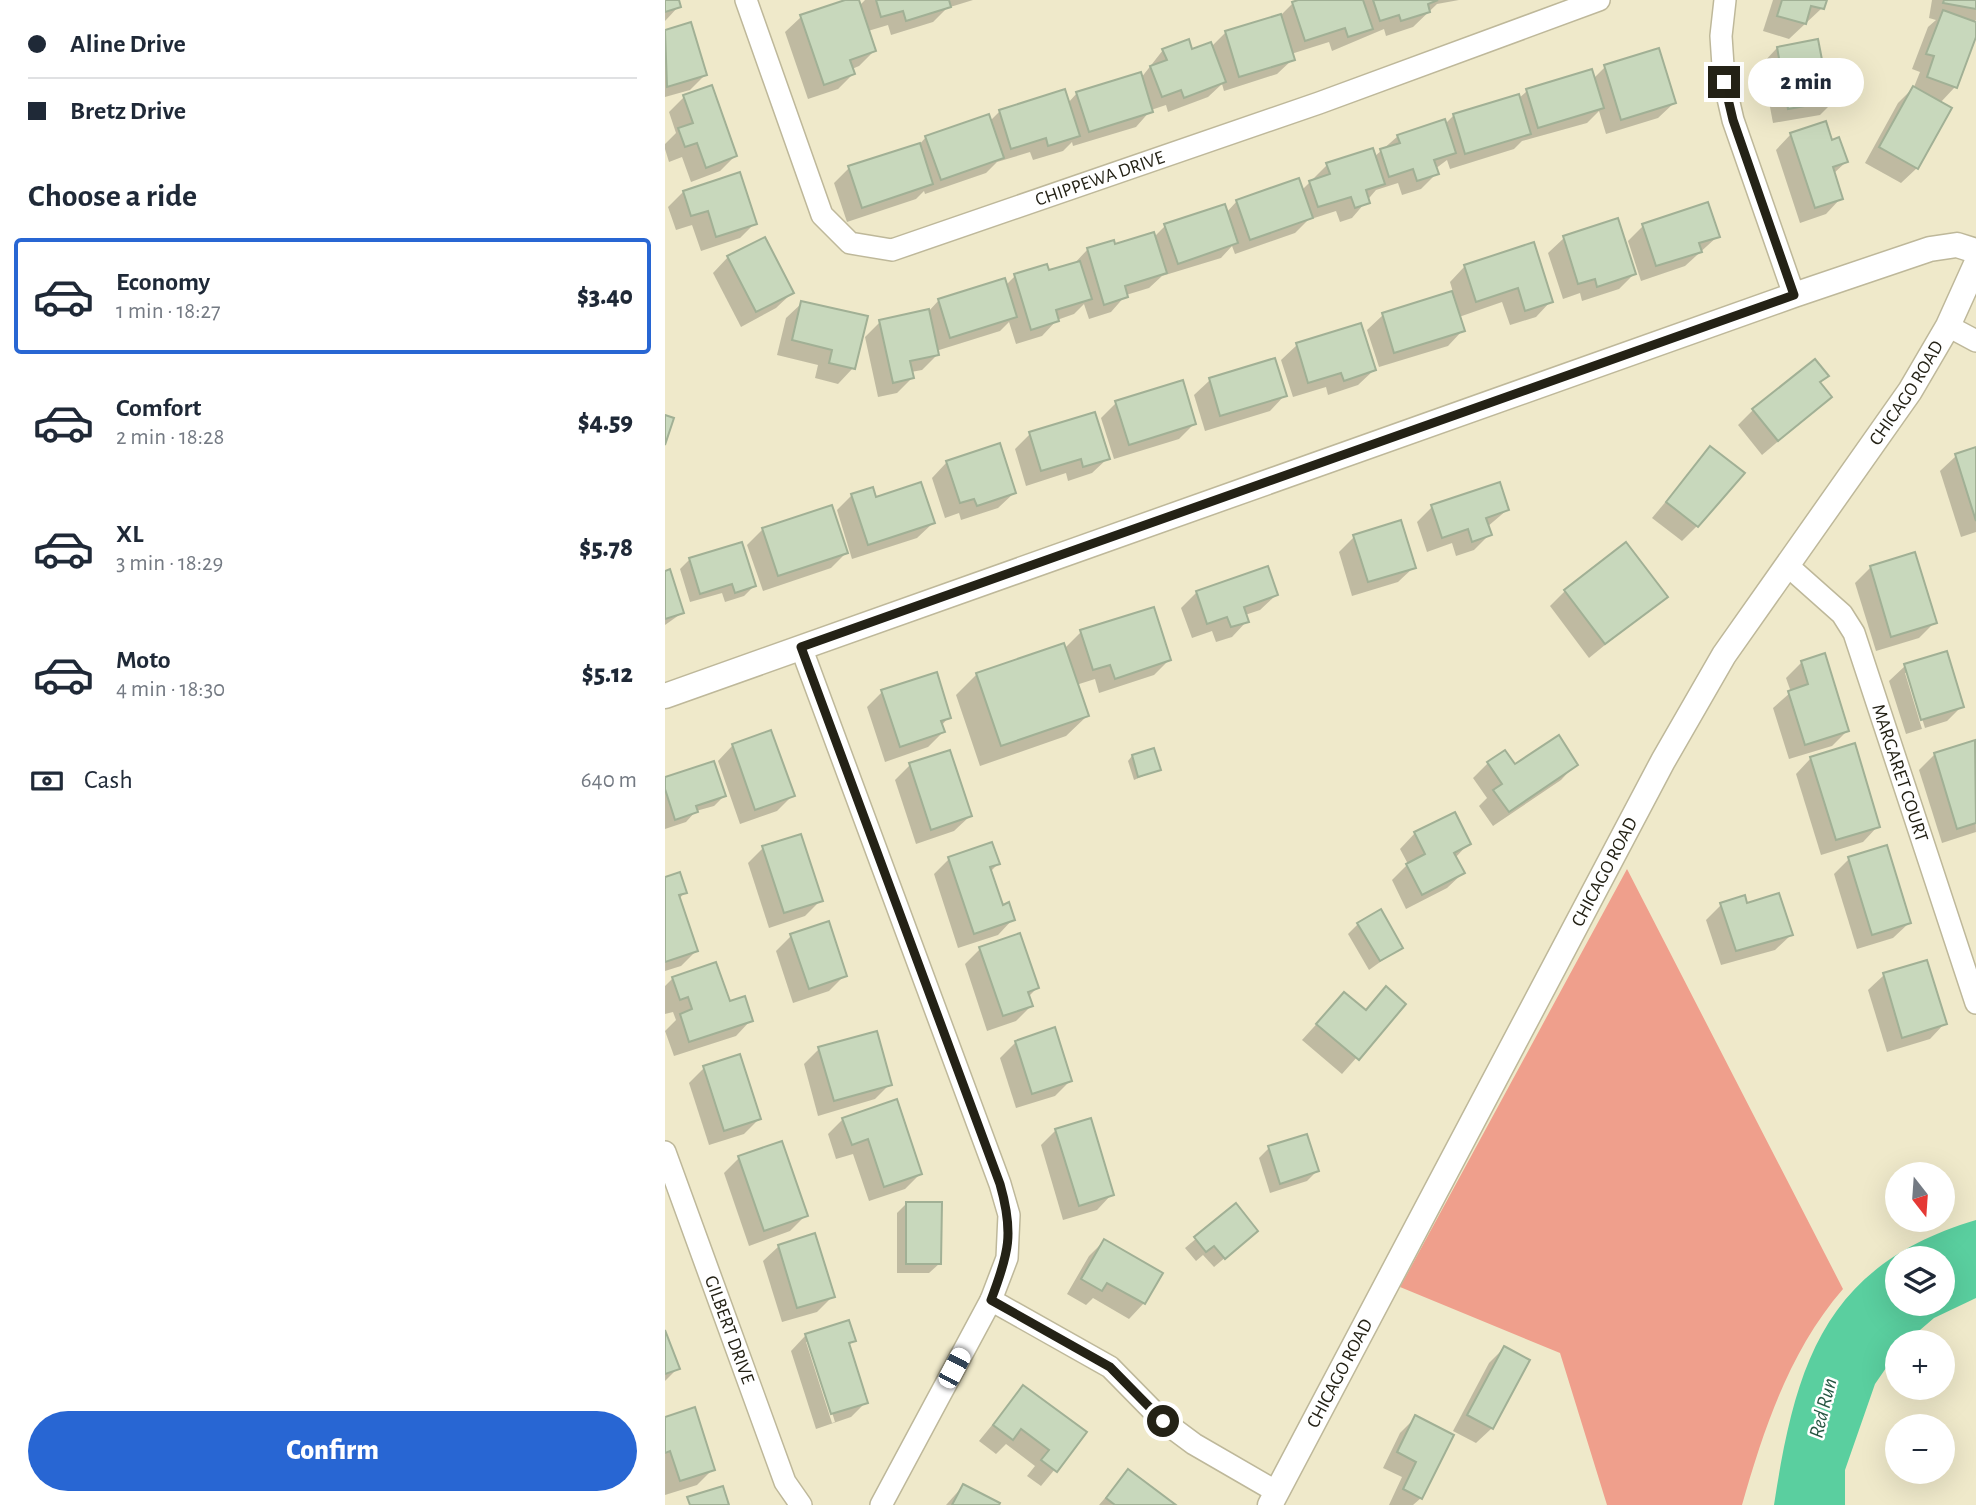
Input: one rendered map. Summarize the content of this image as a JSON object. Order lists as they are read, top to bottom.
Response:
{
  "streets": {
    "street": [
      "CHIPPEWA DRIVE",
      "CHICAGO ROAD",
      "MARGARET COURT",
      "GILBERT DRIVE"
    ]
  },
  "crossings": [
    ["CHICAGO ROAD", "MARGARET COURT"]
  ],
  "water": ["Red Run"],
  "north": "bottom",
  "page": {
    "banner": ["Aline Drive", "Bretz Drive"],
    "bubble": "2 min",
    "heading": "Choose a ride",
    "list": [
      {
        "name": "Economy",
        "note": "1 min · 18:27",
        "value": "$3.40"
      },
      {
        "name": "Comfort",
        "note": "2 min · 18:28",
        "value": "$4.59"
      },
      {
        "name": "XL",
        "note": "3 min · 18:29",
        "value": "$5.78"
      },
      {
        "name": "Moto",
        "note": "4 min · 18:30",
        "value": "$5.12"
      }
    ],
    "pay": ["Cash", "640 m"],
    "map_buttons": ["+", "−"],
    "buttons": "Confirm"
  }
}
